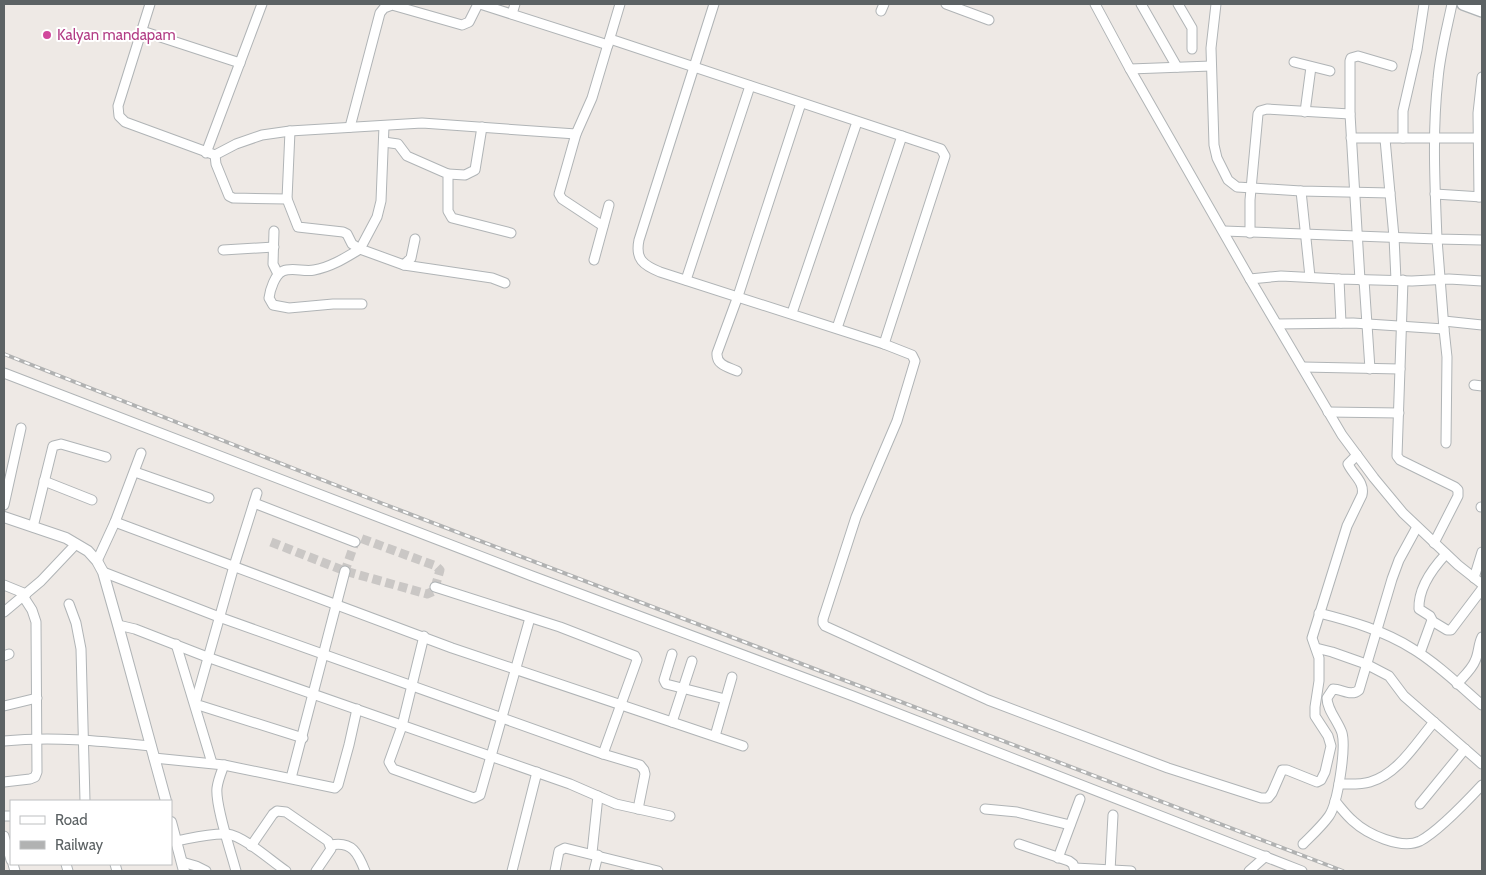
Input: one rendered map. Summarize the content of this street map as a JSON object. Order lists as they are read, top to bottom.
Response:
{
  "places": ["Kalyan mandapam"],
  "legend": ["Road", "Railway"]
}
